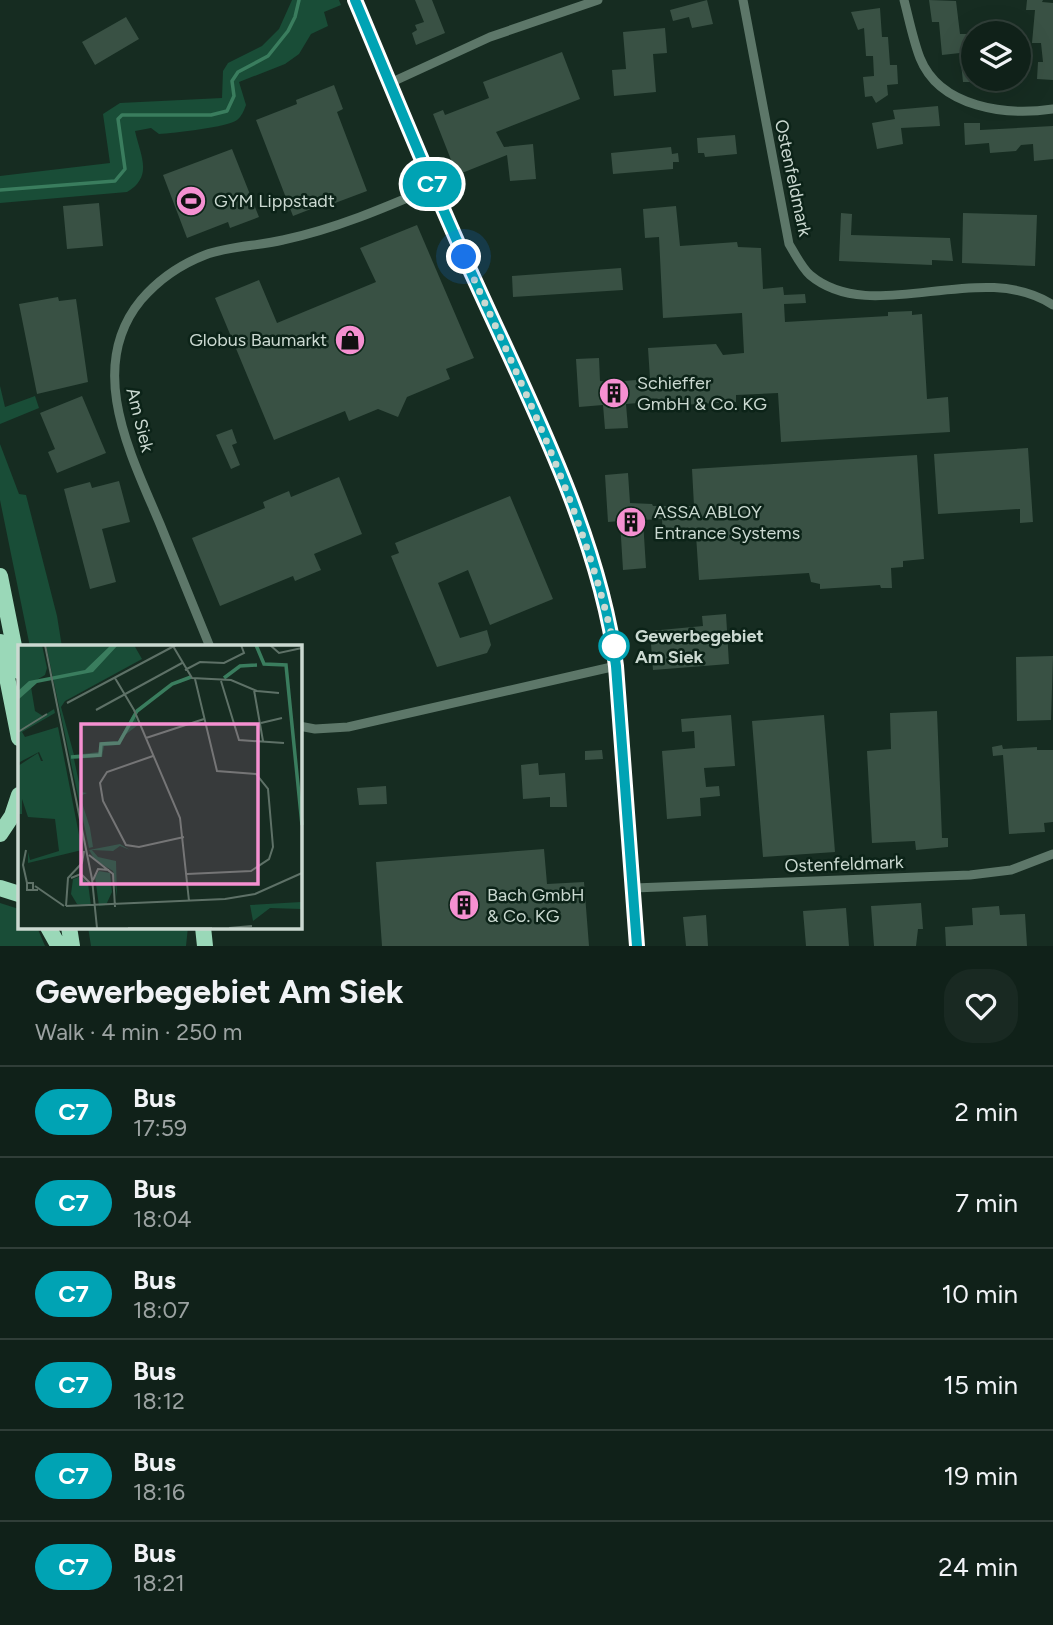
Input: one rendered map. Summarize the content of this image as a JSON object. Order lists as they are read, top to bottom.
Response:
{
  "streets": {
    "street": ["Ostenfeldmark", "Am Siek"]
  },
  "places": {
    "sports": ["GYM Lippstadt"],
    "shop": ["Globus Baumarkt"],
    "building": ["Schieffer GmbH & Co. KG", "ASSA ABLOY Entrance Systems", "Bach GmbH & Co. KG"],
    "other": ["Gewerbegebiet Am Siek"]
  },
  "lines": ["bus line C7"],
  "page": {
    "on_map": "C7",
    "heading": ["Gewerbegebiet Am Siek", "Walk · 4 min · 250 m"],
    "list": [
      {
        "mark": "C7",
        "name": "Bus",
        "note": "17:59",
        "value": "2 min"
      },
      {
        "mark": "C7",
        "name": "Bus",
        "note": "18:04",
        "value": "7 min"
      },
      {
        "mark": "C7",
        "name": "Bus",
        "note": "18:07",
        "value": "10 min"
      },
      {
        "mark": "C7",
        "name": "Bus",
        "note": "18:12",
        "value": "15 min"
      },
      {
        "mark": "C7",
        "name": "Bus",
        "note": "18:16",
        "value": "19 min"
      },
      {
        "mark": "C7",
        "name": "Bus",
        "note": "18:21",
        "value": "24 min"
      }
    ]
  }
}
